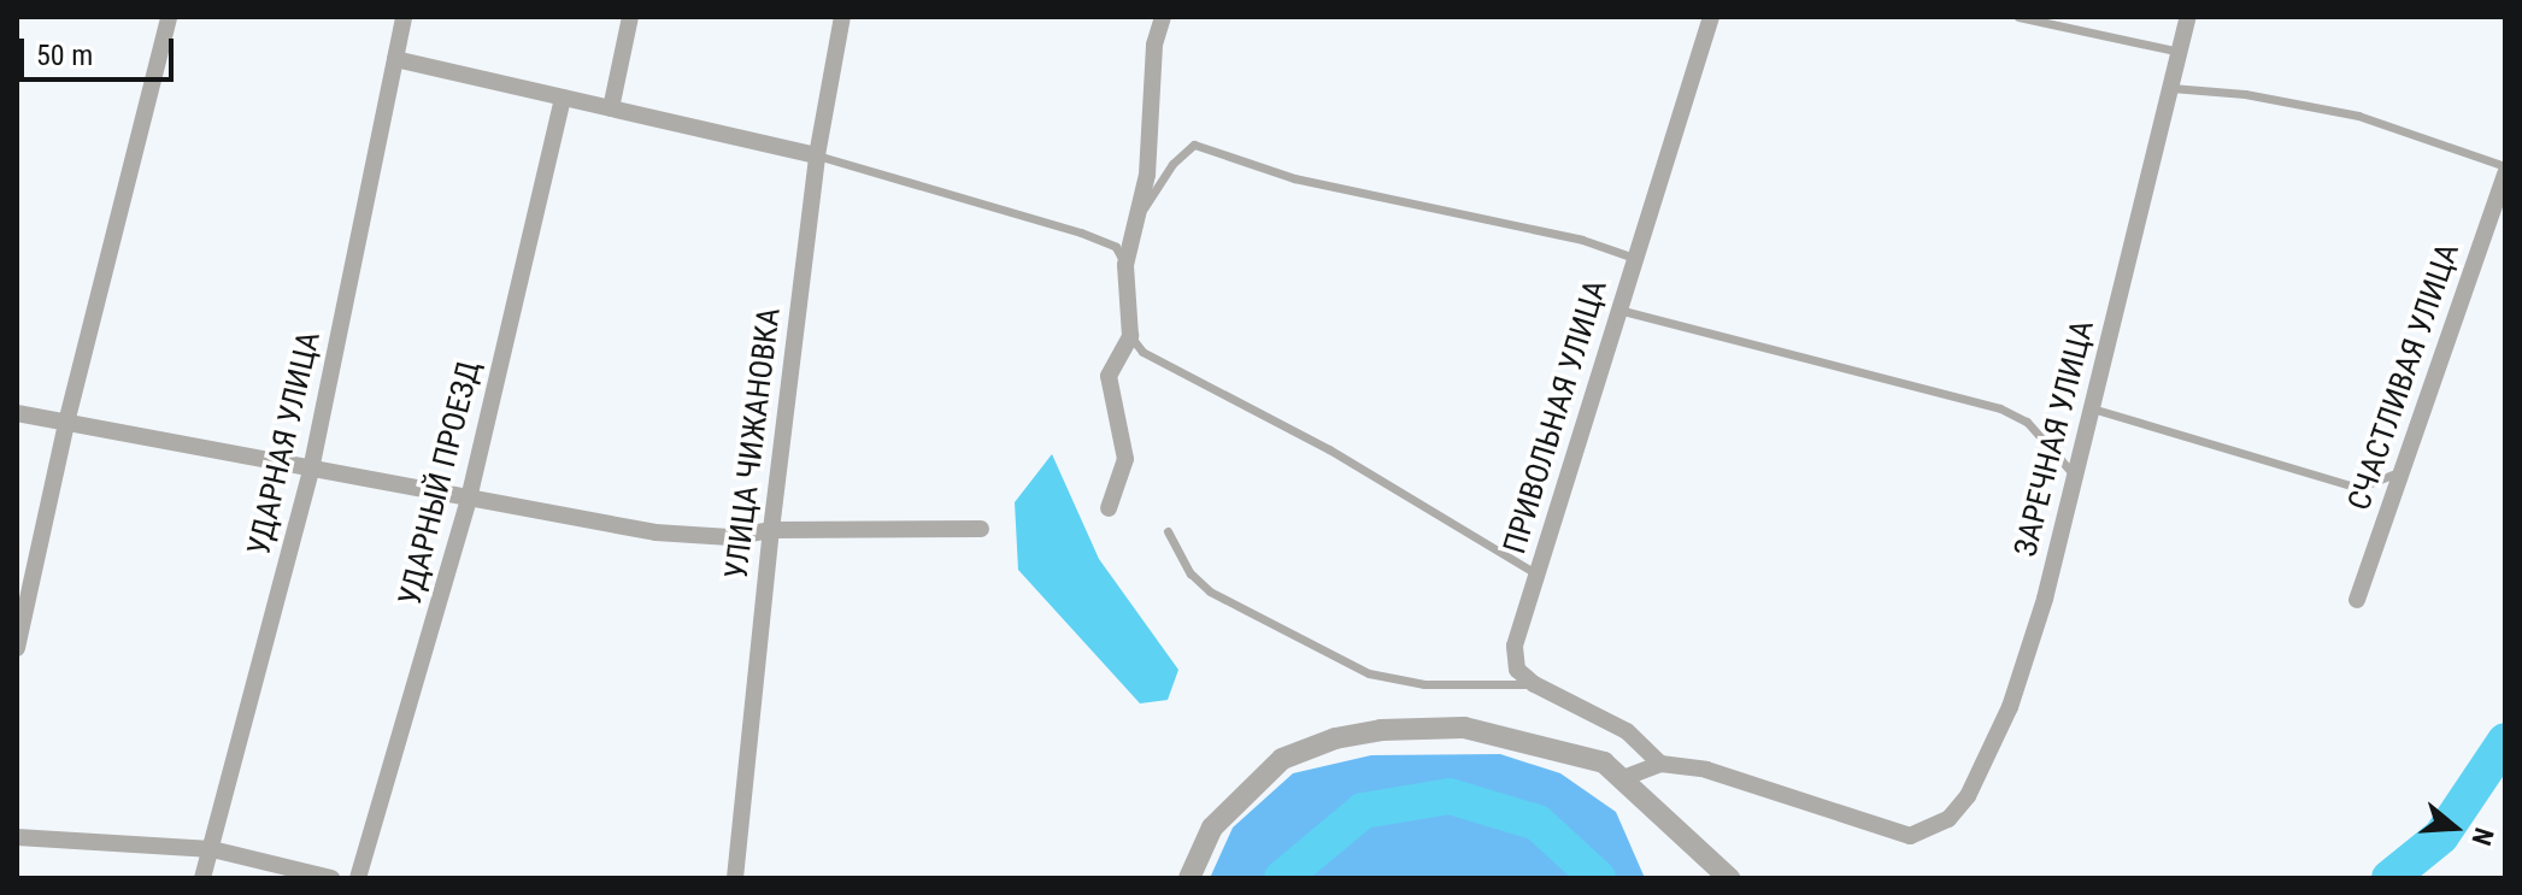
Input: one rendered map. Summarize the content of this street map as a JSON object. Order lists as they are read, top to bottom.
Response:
{
  "streets": {
    "street": [
      "СЧАСТЛИВАЯ УЛИЦА",
      "ПРИВОЛЬНАЯ УЛИЦА",
      "ЗАРЕЧНАЯ УЛИЦА",
      "УДАРНАЯ УЛИЦА",
      "УЛИЦА ЧИЖАНОВКА",
      "УДАРНЫЙ ПРОЕЗД"
    ]
  },
  "scale_bar": "50 m",
  "north": "right"
}
